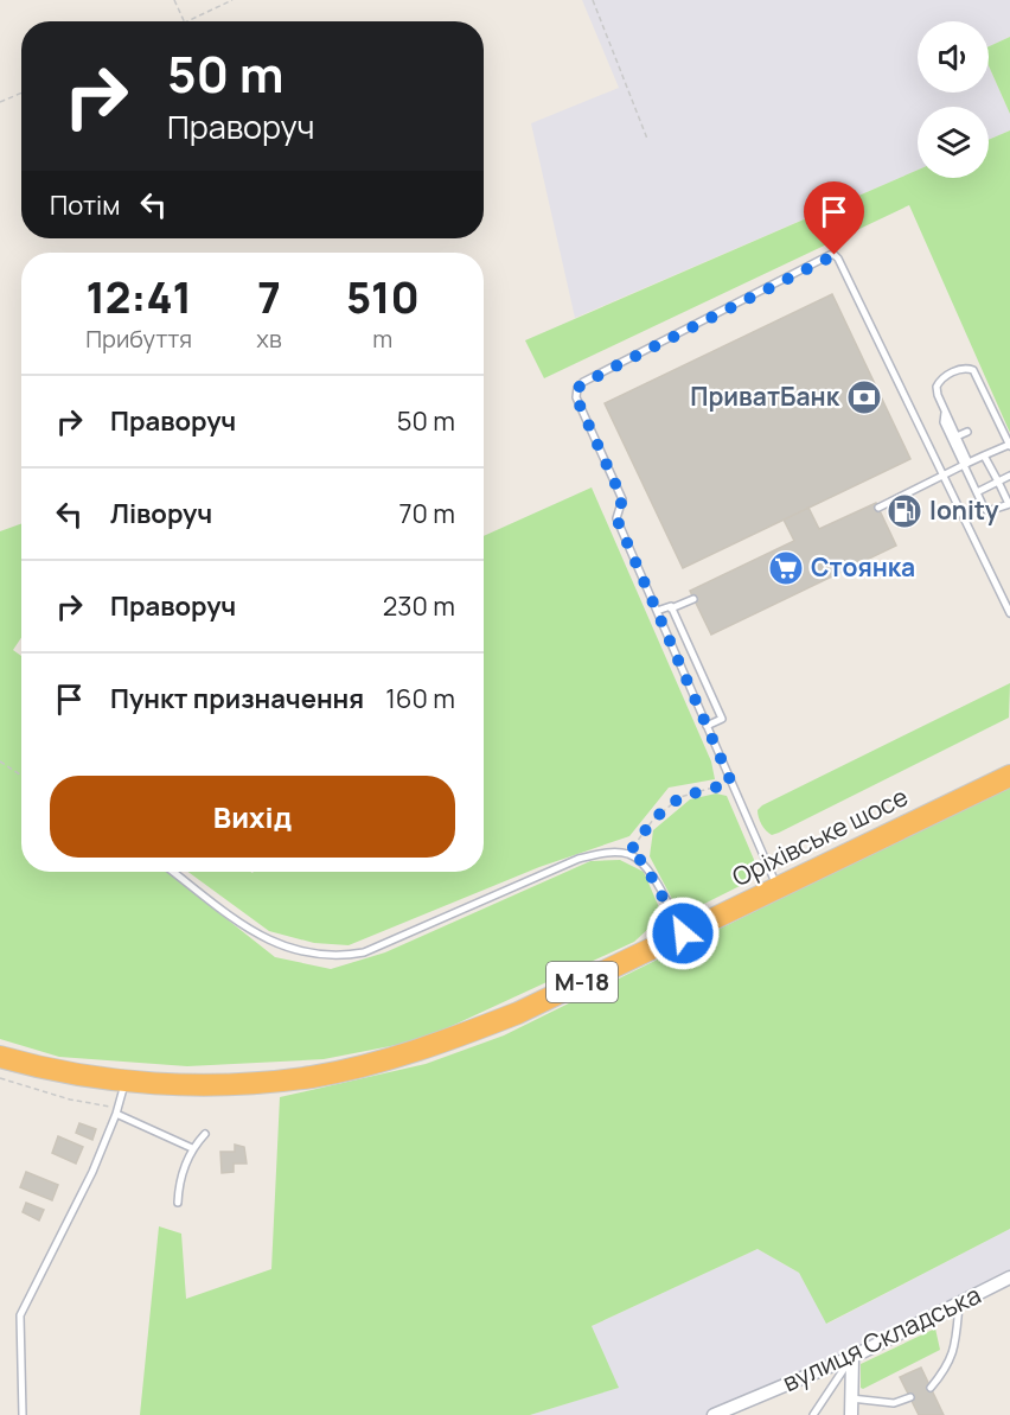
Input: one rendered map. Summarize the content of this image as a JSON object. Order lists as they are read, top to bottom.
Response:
{
  "streets": {
    "highway": ["Оріхівське шосе", "М-18"],
    "street": ["вулиця Складська"]
  },
  "crossings": [
    ["Оріхівське шосе", "М-18"]
  ],
  "places": {
    "bank": ["ПриватБанк"],
    "fuel station": ["Ionity"],
    "supermarket": ["Стоянка"]
  },
  "page": {
    "turn": ["50 m", "Праворуч"],
    "then": "Потім",
    "eta": [
      "12:41",
      "Прибуття",
      "7",
      "хв",
      "510",
      "m"
    ],
    "list": [
      {
        "name": "Праворуч",
        "value": "50 m"
      },
      {
        "name": "Ліворуч",
        "value": "70 m"
      },
      {
        "name": "Праворуч",
        "value": "230 m"
      },
      {
        "name": "Пункт призначення",
        "value": "160 m"
      }
    ],
    "buttons": "Вихід"
  }
}
